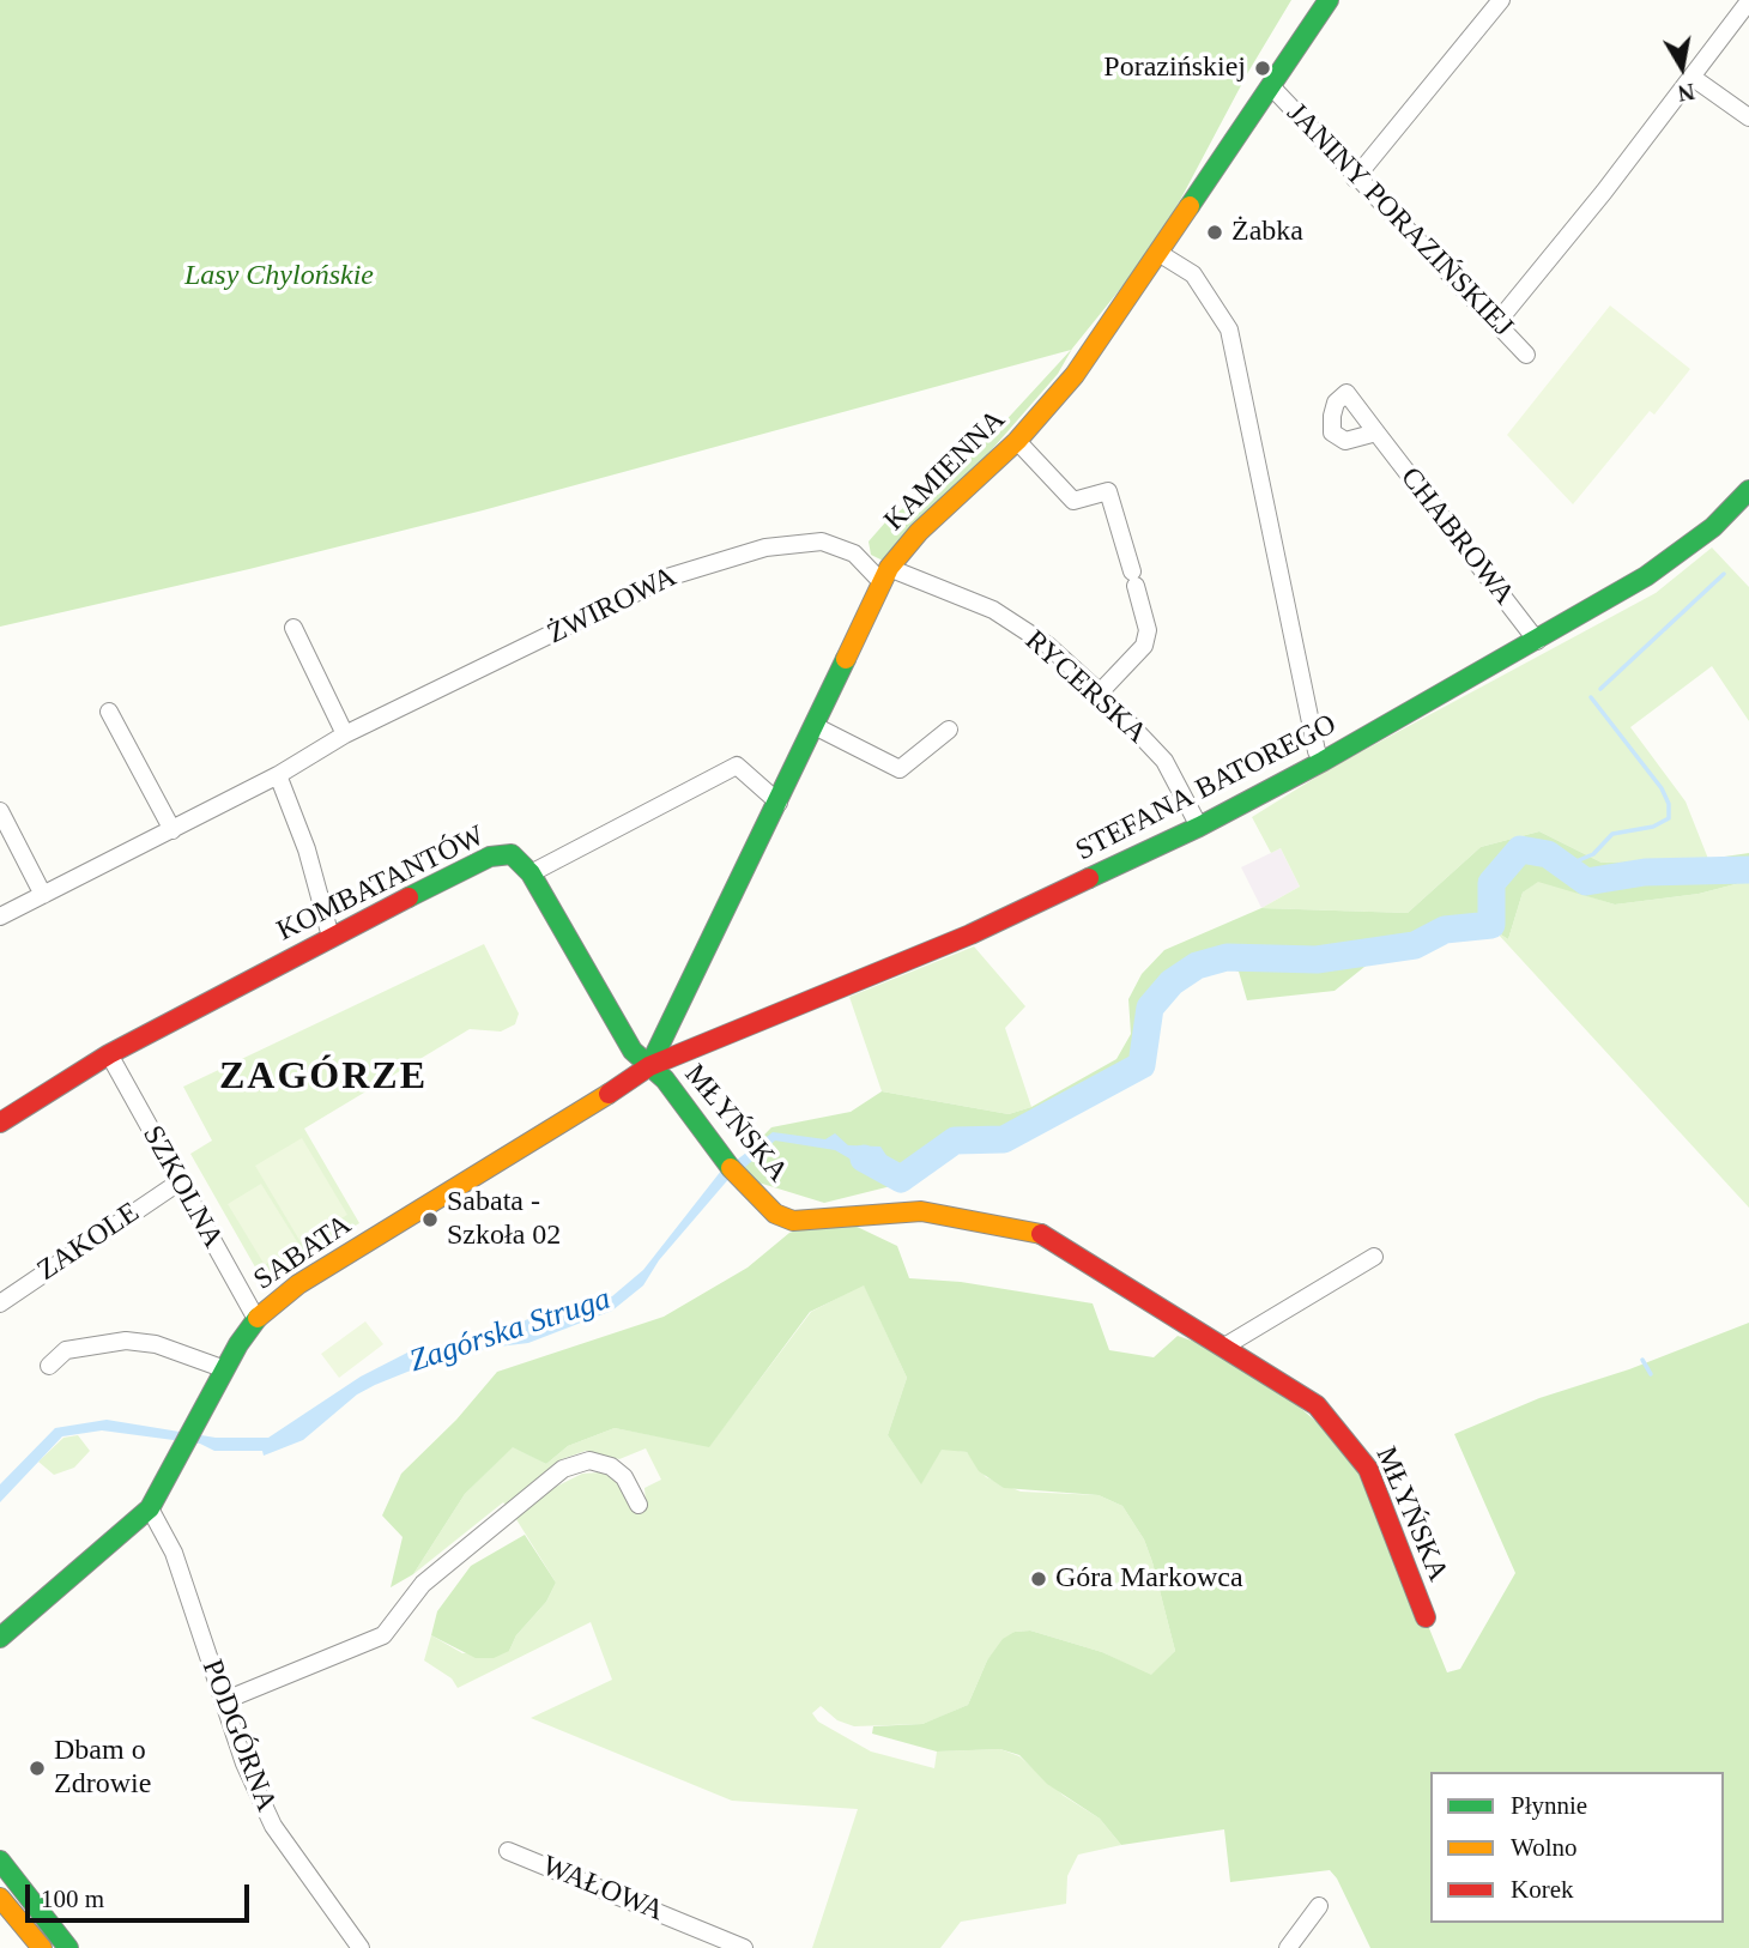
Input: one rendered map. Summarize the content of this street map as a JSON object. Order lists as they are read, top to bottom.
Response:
{
  "streets": {
    "street": [
      "JANINY PORAZIŃSKIEJ",
      "KAMIENNA",
      "CHABROWA",
      "ŻWIROWA",
      "RYCERSKA",
      "STEFANA BATOREGO",
      "KOMBATANTÓW",
      "MŁYŃSKA",
      "SZKOLNA",
      "ZAKOLE",
      "SABATA",
      "PODGÓRNA",
      "WAŁOWA"
    ]
  },
  "crossings": [
    ["JANINY PORAZIŃSKIEJ", "KAMIENNA"],
    ["KAMIENNA", "ŻWIROWA"],
    ["KAMIENNA", "RYCERSKA"],
    ["KAMIENNA", "STEFANA BATOREGO"],
    ["KAMIENNA", "MŁYŃSKA"],
    ["KAMIENNA", "SABATA"],
    ["CHABROWA", "STEFANA BATOREGO"],
    ["ŻWIROWA", "RYCERSKA"],
    ["RYCERSKA", "STEFANA BATOREGO"],
    ["STEFANA BATOREGO", "MŁYŃSKA"],
    ["STEFANA BATOREGO", "SABATA"],
    ["KOMBATANTÓW", "MŁYŃSKA"],
    ["KOMBATANTÓW", "SZKOLNA"],
    ["MŁYŃSKA", "SABATA"],
    ["SZKOLNA", "ZAKOLE"],
    ["SZKOLNA", "SABATA"],
    ["SABATA", "PODGÓRNA"]
  ],
  "districts": ["ZAGÓRZE"],
  "water": ["Zagórska Struga"],
  "parks": ["Lasy Chylońskie"],
  "places": [
    "Porazińskiej",
    "Żabka",
    "Sabata - Szkoła 02",
    "Góra Markowca",
    "Dbam o Zdrowie"
  ],
  "legend": ["Płynnie", "Wolno", "Korek"],
  "scale_bar": "100 m",
  "north": "bottom"
}
